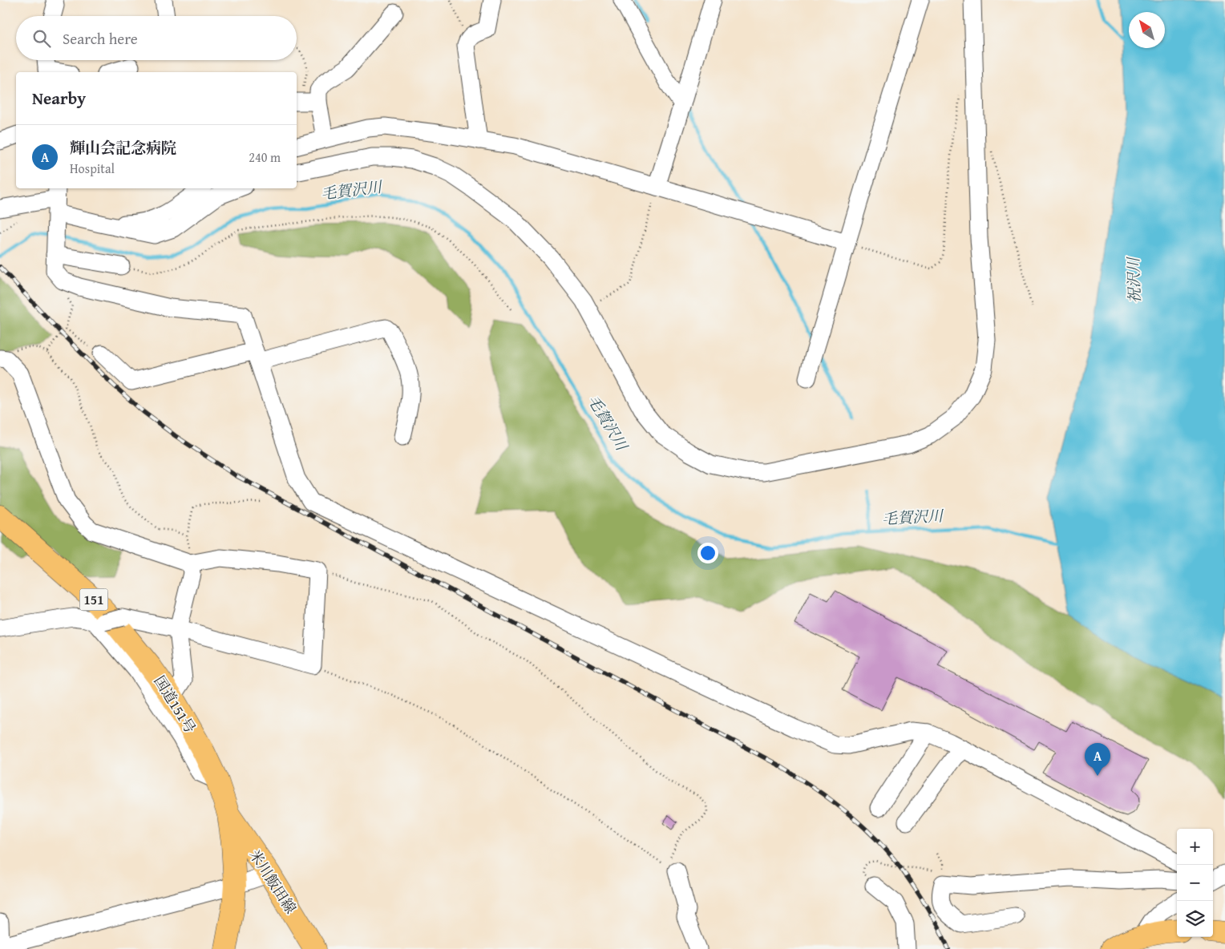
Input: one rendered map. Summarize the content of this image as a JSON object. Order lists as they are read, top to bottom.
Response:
{
  "streets": {
    "main road": ["151", "国道151号", "米川飯田線"]
  },
  "crossings": [
    ["国道151号", "米川飯田線"]
  ],
  "water": ["毛賀沢川", "祝沢川"],
  "north": "top left",
  "page": {
    "search": "Search here",
    "heading": "Nearby",
    "list": [
      {
        "mark": "A",
        "name": "輝山会記念病院",
        "note": "Hospital",
        "value": "240 m"
      }
    ],
    "pins": "A",
    "map_buttons": ["+", "−"]
  }
}
